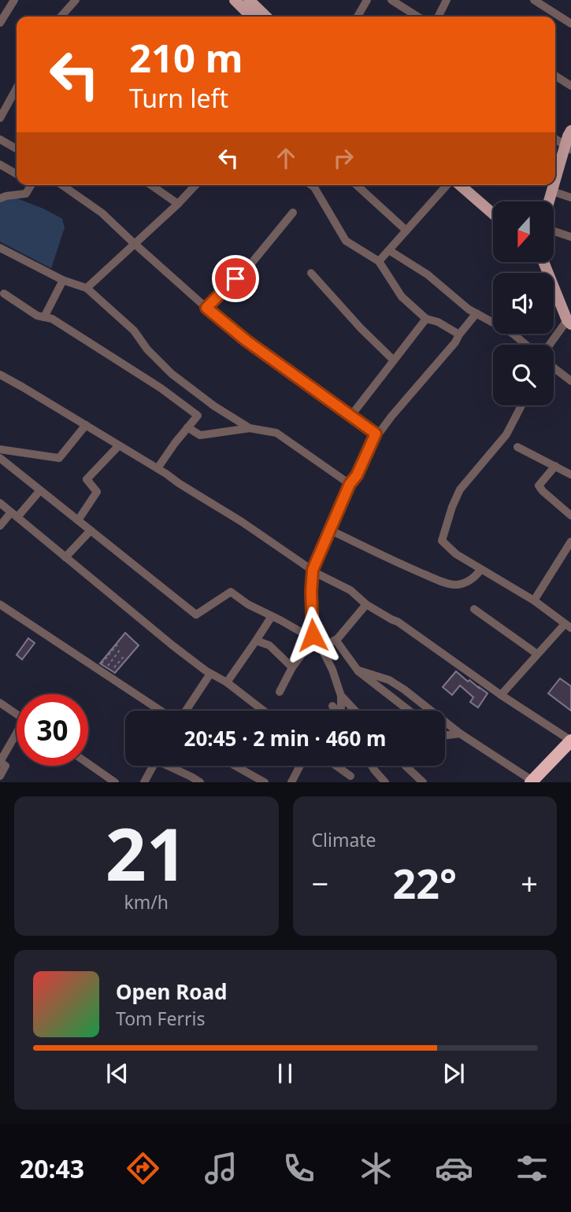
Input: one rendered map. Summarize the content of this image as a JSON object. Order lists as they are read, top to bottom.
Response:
{
  "north": "bottom",
  "page": {
    "turn": ["210 m", "Turn left"],
    "limit": "30",
    "trip": "20:45 · 2 min · 460 m",
    "tile": [
      ["21", "km/h"],
      "Climate"
    ],
    "heat": ["−", "22°", "+"],
    "song": ["Open Road", "Tom Ferris"],
    "tabs": "20:43"
  }
}
